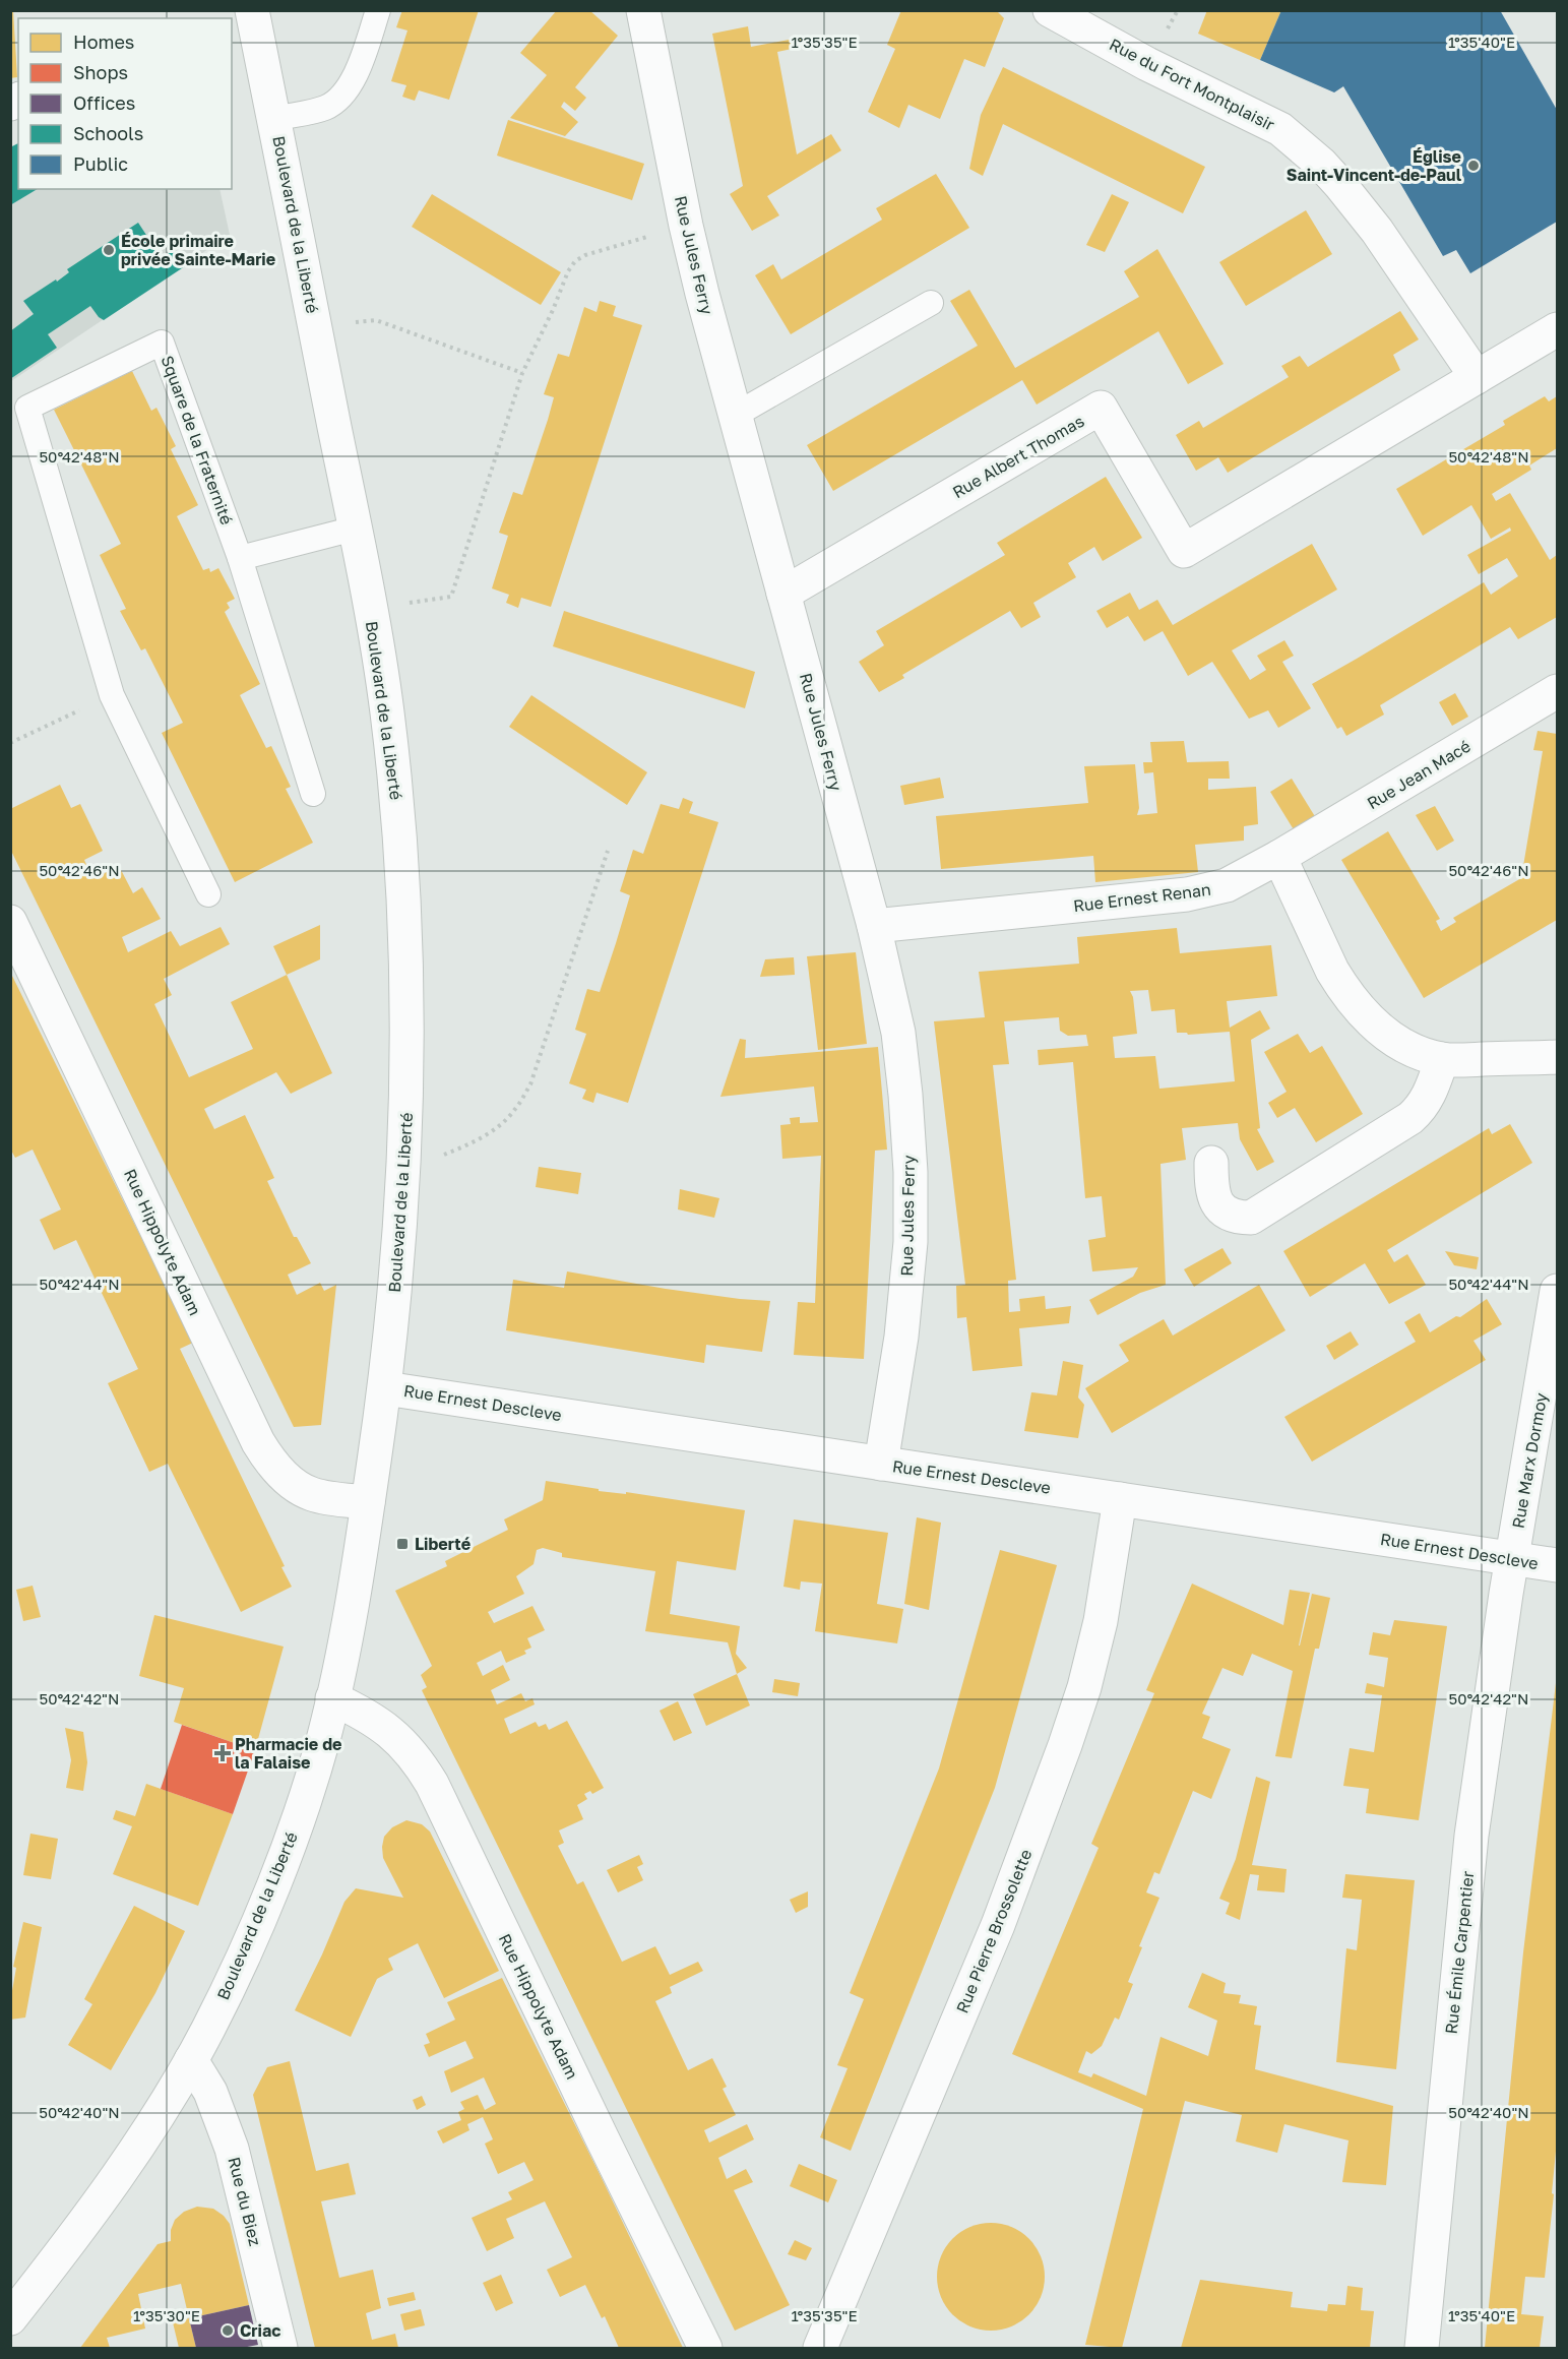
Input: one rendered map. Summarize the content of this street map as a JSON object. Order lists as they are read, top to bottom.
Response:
{
  "streets": {
    "street": [
      "Rue du Fort Montplaisir",
      "Boulevard de la Liberté",
      "Rue Jules Ferry",
      "Rue Albert Thomas",
      "Rue Jean Macé",
      "Rue Ernest Renan",
      "Rue Hippolyte Adam",
      "Rue Ernest Descleve",
      "Rue Marx Dormoy",
      "Rue Pierre Brossolette",
      "Rue Émile Carpentier",
      "Rue du Biez"
    ],
    "lane": ["Square de la Fraternité"]
  },
  "crossings": [
    ["Rue du Fort Montplaisir", "Rue Albert Thomas"],
    ["Boulevard de la Liberté", "Rue Hippolyte Adam"],
    ["Boulevard de la Liberté", "Rue Ernest Descleve"],
    ["Boulevard de la Liberté", "Rue du Biez"],
    ["Rue Jules Ferry", "Rue Albert Thomas"],
    ["Rue Jules Ferry", "Rue Ernest Renan"],
    ["Rue Jules Ferry", "Rue Ernest Descleve"],
    ["Rue Jean Macé", "Rue Ernest Renan"],
    ["Rue Ernest Descleve", "Rue Marx Dormoy"],
    ["Rue Ernest Descleve", "Rue Pierre Brossolette"],
    ["Rue Ernest Descleve", "Rue Émile Carpentier"],
    ["Rue Marx Dormoy", "Rue Émile Carpentier"]
  ],
  "places": {
    "other": ["Église Saint-Vincent-de-Paul", "École primaire privée Sainte-Marie", "Criac"],
    "transit": ["Liberté"],
    "health": ["Pharmacie de la Falaise"]
  },
  "legend": [
    "Homes",
    "Shops",
    "Offices",
    "Schools",
    "Public"
  ],
  "coordinates": [
    "1°35'35\"E",
    "1°35'40\"E",
    "50°42'48\"N",
    "50°42'46\"N",
    "50°42'44\"N",
    "50°42'42\"N",
    "50°42'40\"N",
    "1°35'30\"E"
  ]
}
